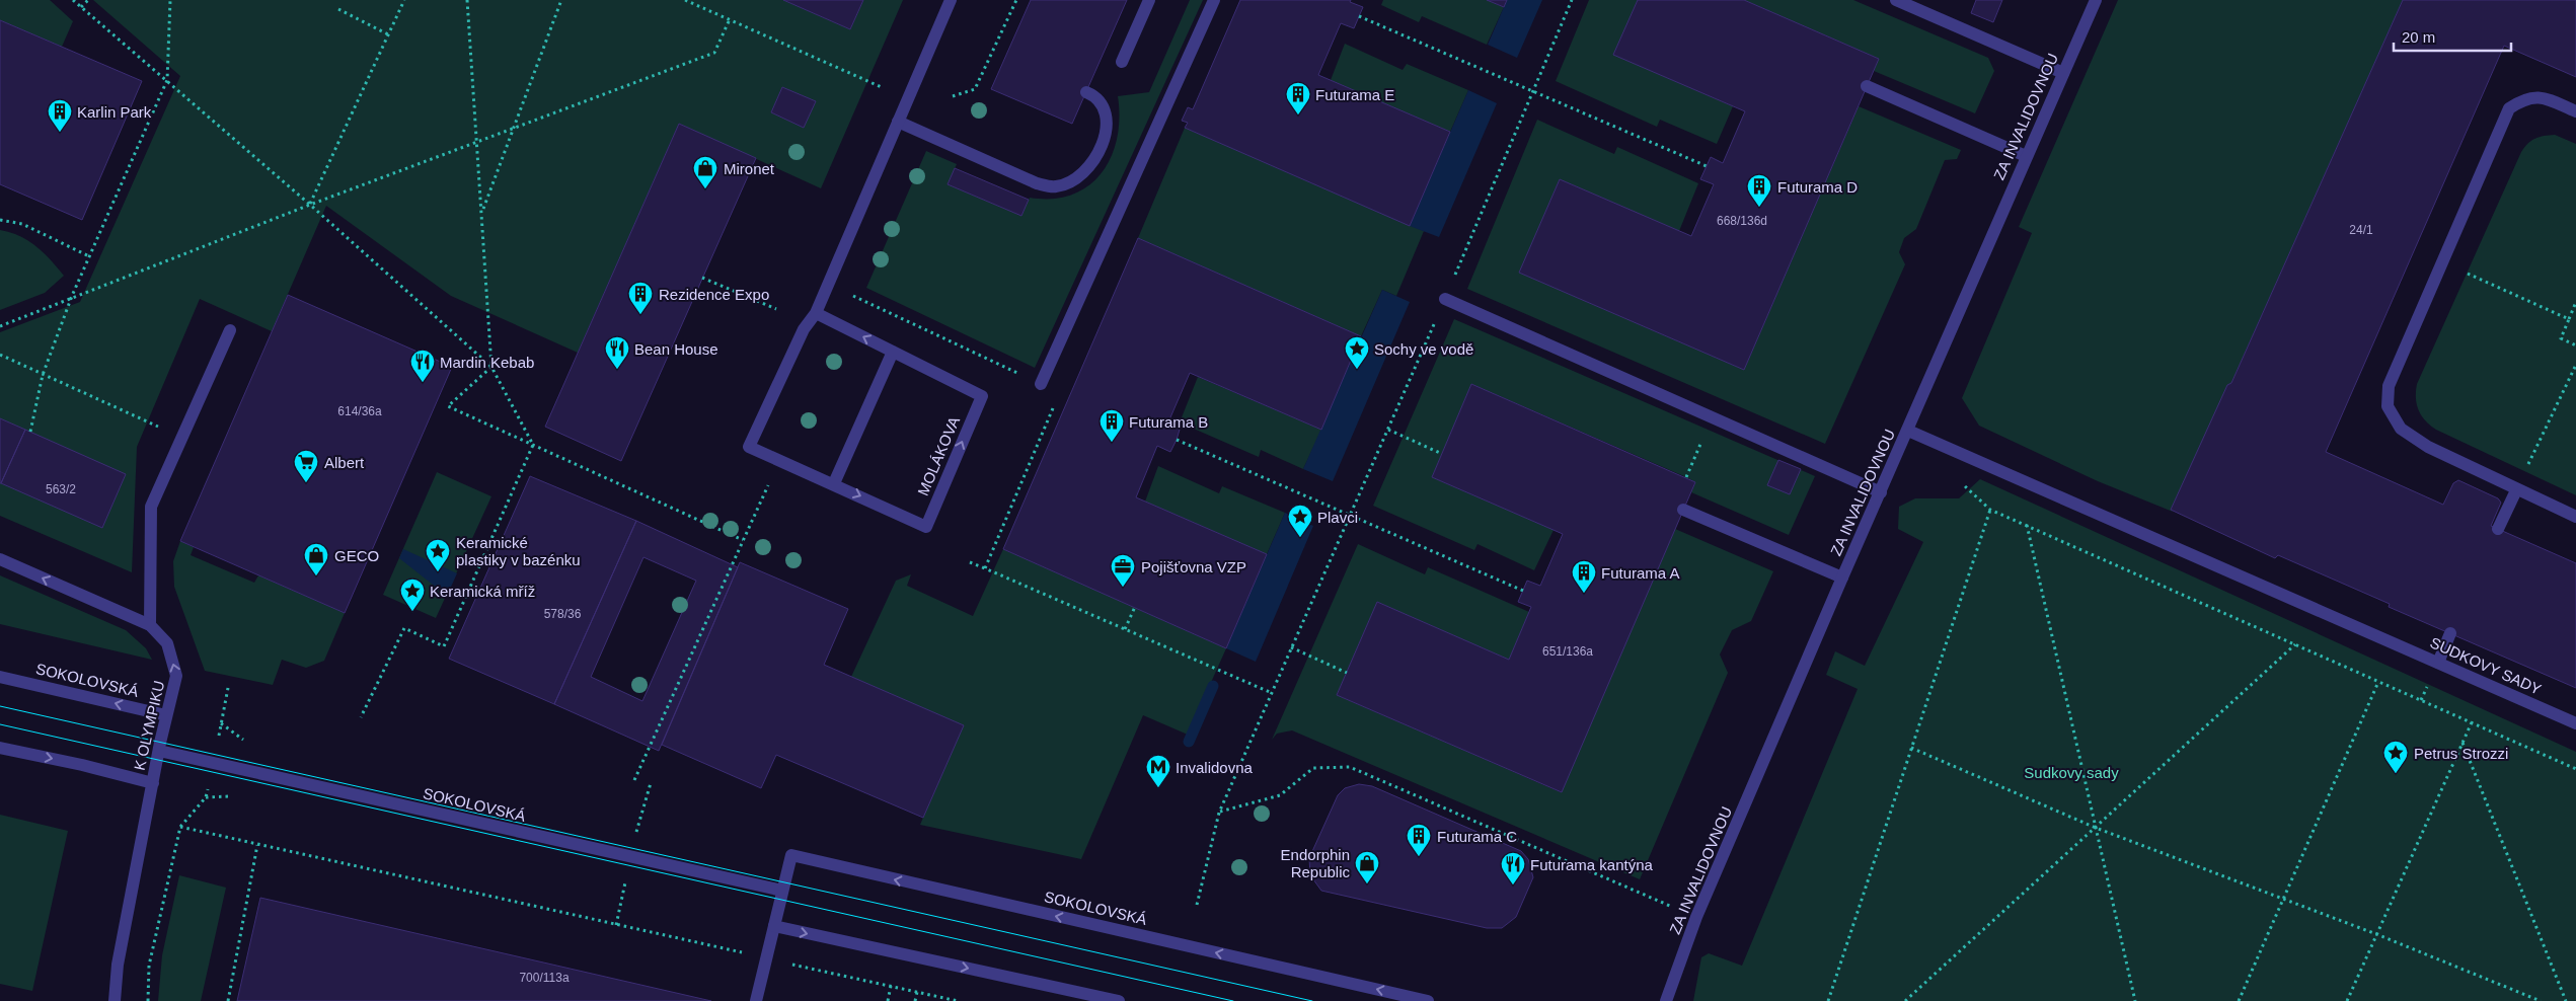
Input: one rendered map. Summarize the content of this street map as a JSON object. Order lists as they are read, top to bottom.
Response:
{
  "streets": {
    "street": [
      "ZA INVALIDOVNOU",
      "MOLÁKOVA",
      "SUDKOVY SADY",
      "SOKOLOVSKÁ",
      "K OLYMPIKU"
    ]
  },
  "crossings": [
    ["ZA INVALIDOVNOU", "SUDKOVY SADY"],
    ["SOKOLOVSKÁ", "K OLYMPIKU"]
  ],
  "one_way": ["K OLYMPIKU"],
  "parks": ["Sudkovy sady"],
  "places": {
    "building": [
      "Futurama E",
      "Karlin Park",
      "Futurama D",
      "Rezidence Expo",
      "Futurama B",
      "Futurama A",
      "Futurama C"
    ],
    "shop": ["Mironet", "GECO", "Endorphin Republic"],
    "restaurant": ["Bean House", "Mardin Kebab", "Futurama kantýna"],
    "place": [
      "Sochy ve vodě",
      "Plavci",
      "Keramické plastiky v bazénku",
      "Keramická mříž",
      "Petrus Strozzi"
    ],
    "supermarket": ["Albert"],
    "office": ["Pojišťovna VZP"],
    "metro station": ["Invalidovna"]
  },
  "house_numbers": [
    "668/136d",
    "24/1",
    "614/36a",
    "563/2",
    "578/36",
    "651/136a",
    "700/113a"
  ],
  "scale_bar": "20 m"
}
